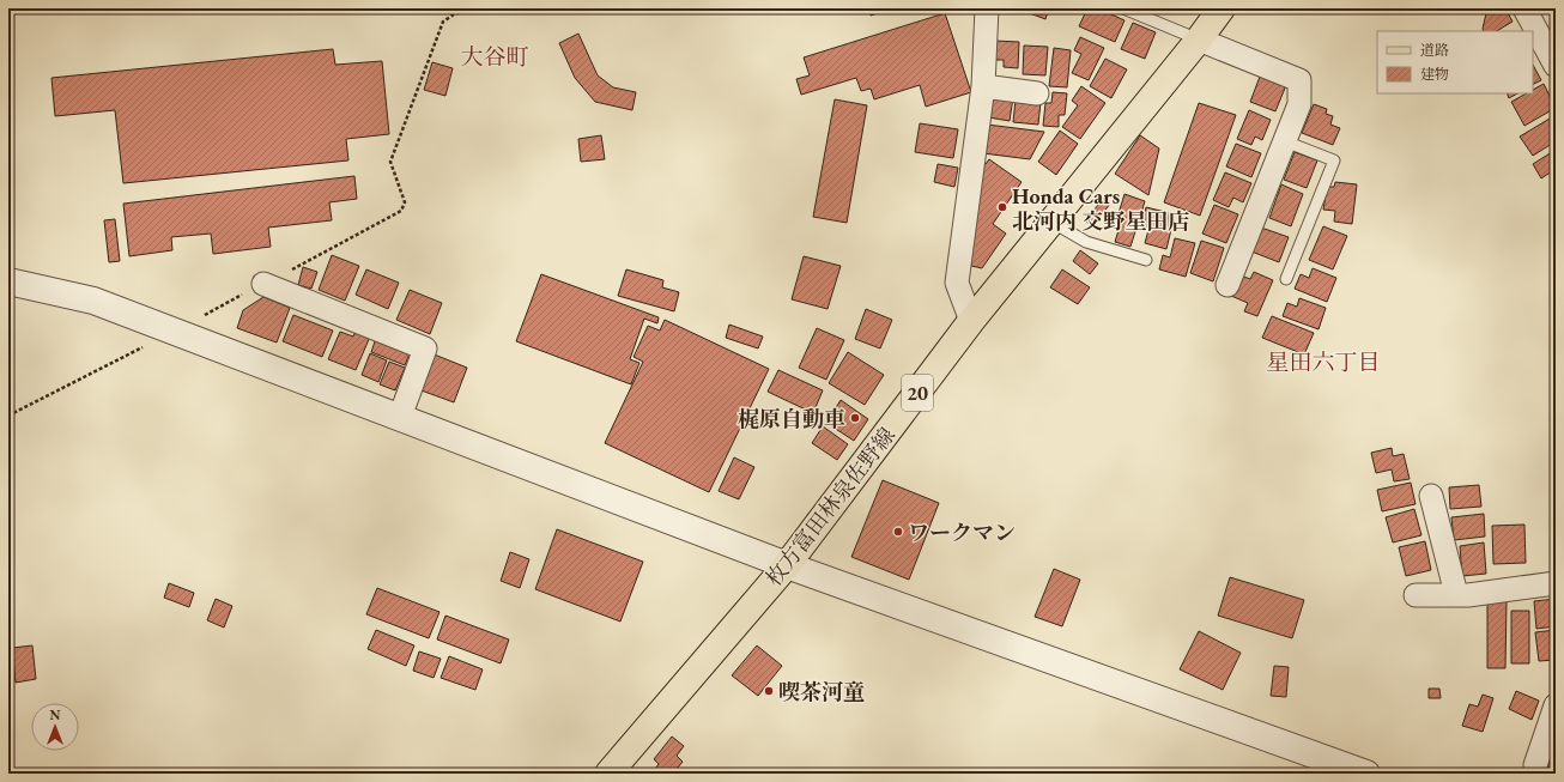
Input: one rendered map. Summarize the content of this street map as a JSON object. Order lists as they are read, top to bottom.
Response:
{
  "streets": {
    "main road": ["20", "枚方富田林泉佐野線"]
  },
  "districts": ["大谷町", "星田六丁目"],
  "places": [
    "Honda Cars 北河内 交野星田店",
    "梶原自動車",
    "ワークマン",
    "喫茶河童"
  ],
  "legend": ["道路", "建物"],
  "north": "top"
}
